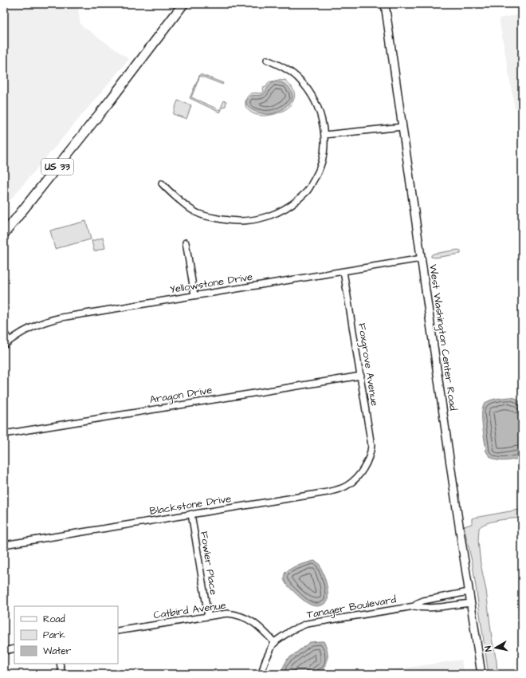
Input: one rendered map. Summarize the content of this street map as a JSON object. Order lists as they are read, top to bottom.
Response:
{
  "streets": {
    "highway": ["US 33"],
    "main road": ["West Washington Center Road"],
    "street": [
      "Yellowstone Drive",
      "Foxgrove Avenue",
      "Aragon Drive",
      "Blackstone Drive",
      "Fowler Place",
      "Tanager Boulevard",
      "Catbird Avenue"
    ]
  },
  "crossings": [
    ["Yellowstone Drive", "West Washington Center Road"],
    ["Yellowstone Drive", "Foxgrove Avenue"],
    ["West Washington Center Road", "Tanager Boulevard"],
    ["Foxgrove Avenue", "Aragon Drive"],
    ["Foxgrove Avenue", "Blackstone Drive"],
    ["Blackstone Drive", "Fowler Place"],
    ["Fowler Place", "Catbird Avenue"],
    ["Tanager Boulevard", "Catbird Avenue"]
  ],
  "legend": ["Road", "Park", "Water"],
  "north": "left"
}
